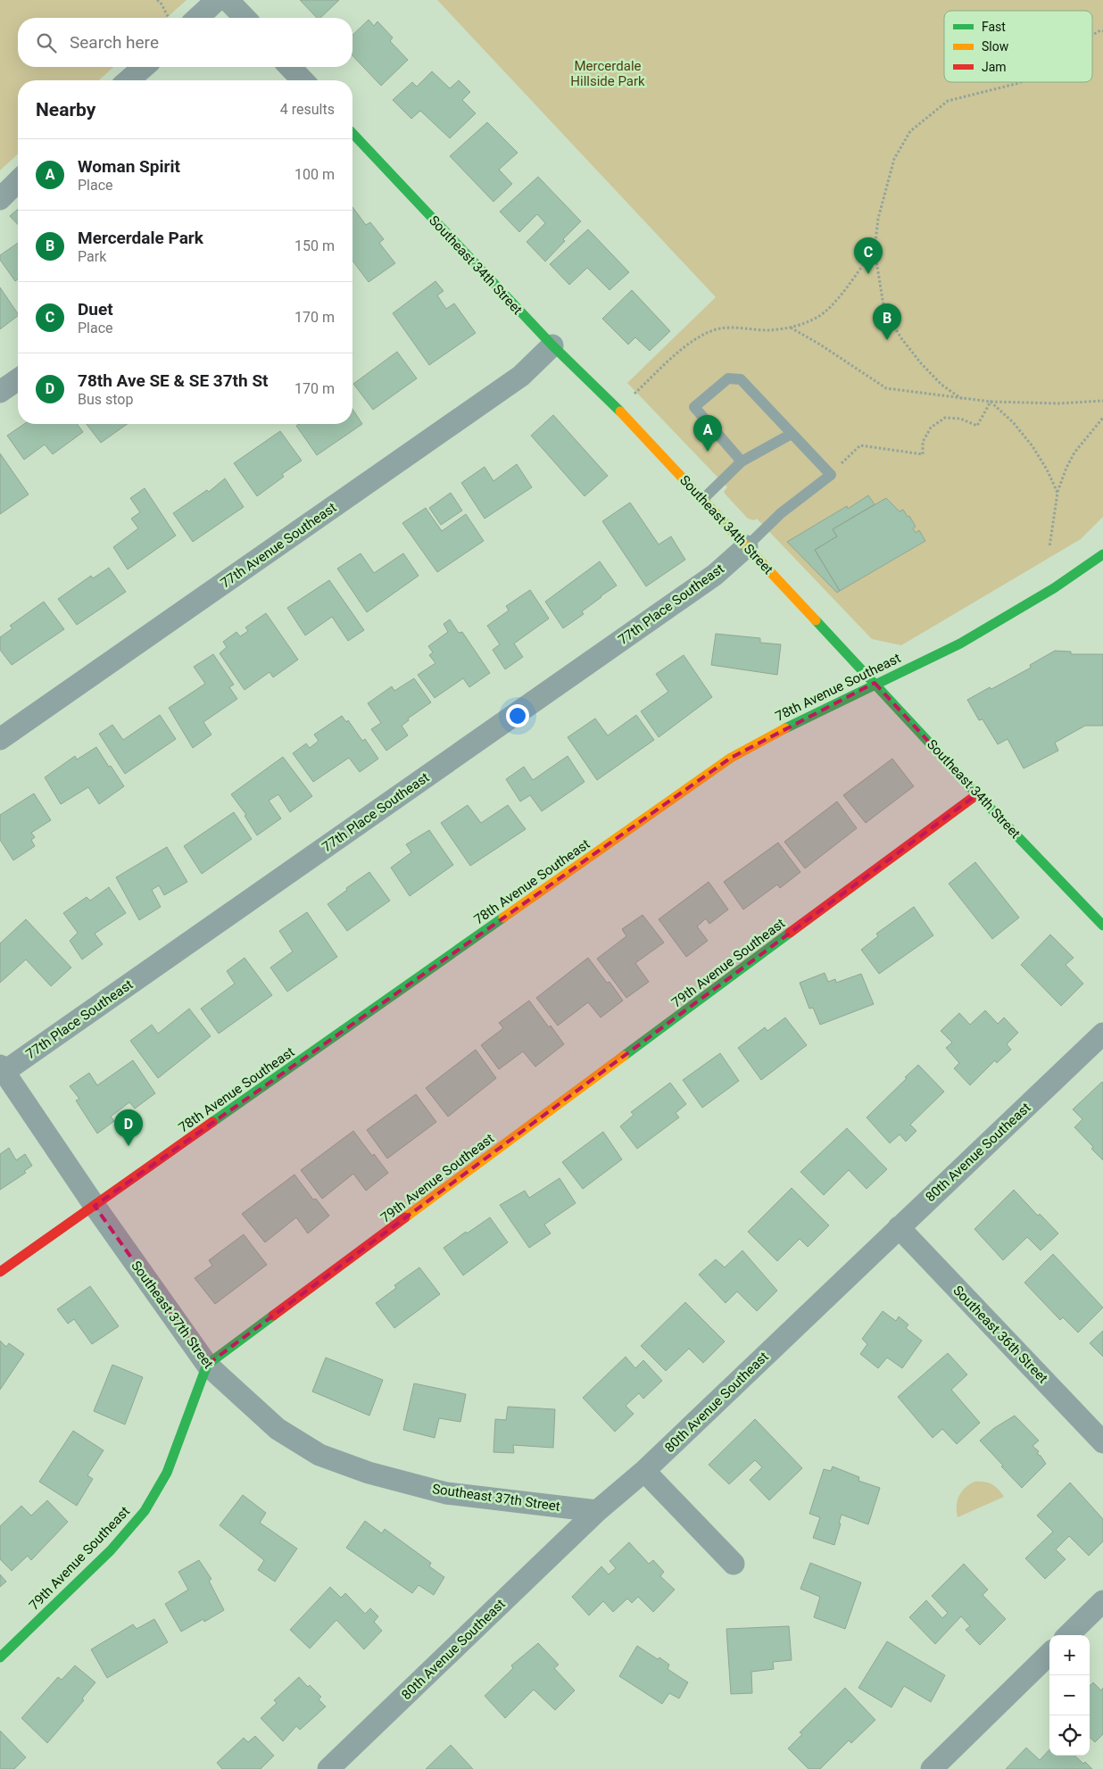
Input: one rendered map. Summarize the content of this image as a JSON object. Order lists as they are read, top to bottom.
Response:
{
  "streets": {
    "street": [
      "Southeast 34th Street",
      "77th Avenue Southeast",
      "77th Place Southeast",
      "78th Avenue Southeast",
      "79th Avenue Southeast",
      "80th Avenue Southeast",
      "Southeast 37th Street",
      "Southeast 36th Street"
    ]
  },
  "crossings": [
    ["Southeast 34th Street", "77th Avenue Southeast"],
    ["Southeast 34th Street", "77th Place Southeast"],
    ["Southeast 34th Street", "78th Avenue Southeast"],
    ["Southeast 34th Street", "79th Avenue Southeast"],
    ["77th Place Southeast", "Southeast 37th Street"],
    ["78th Avenue Southeast", "Southeast 37th Street"],
    ["79th Avenue Southeast", "Southeast 37th Street"],
    ["80th Avenue Southeast", "Southeast 37th Street"],
    ["80th Avenue Southeast", "Southeast 36th Street"]
  ],
  "parks": ["Mercerdale Hillside Park"],
  "legend": ["Fast", "Slow", "Jam"],
  "page": {
    "search": "Search here",
    "heading": ["Nearby", "4 results"],
    "list": [
      {
        "mark": "A",
        "name": "Woman Spirit",
        "note": "Place",
        "value": "100 m"
      },
      {
        "mark": "B",
        "name": "Mercerdale Park",
        "note": "Park",
        "value": "150 m"
      },
      {
        "mark": "C",
        "name": "Duet",
        "note": "Place",
        "value": "170 m"
      },
      {
        "mark": "D",
        "name": "78th Ave SE & SE 37th St",
        "note": "Bus stop",
        "value": "170 m"
      }
    ],
    "pins": [
      "C",
      "B",
      "A",
      "D"
    ],
    "map_buttons": ["+", "−"]
  }
}
